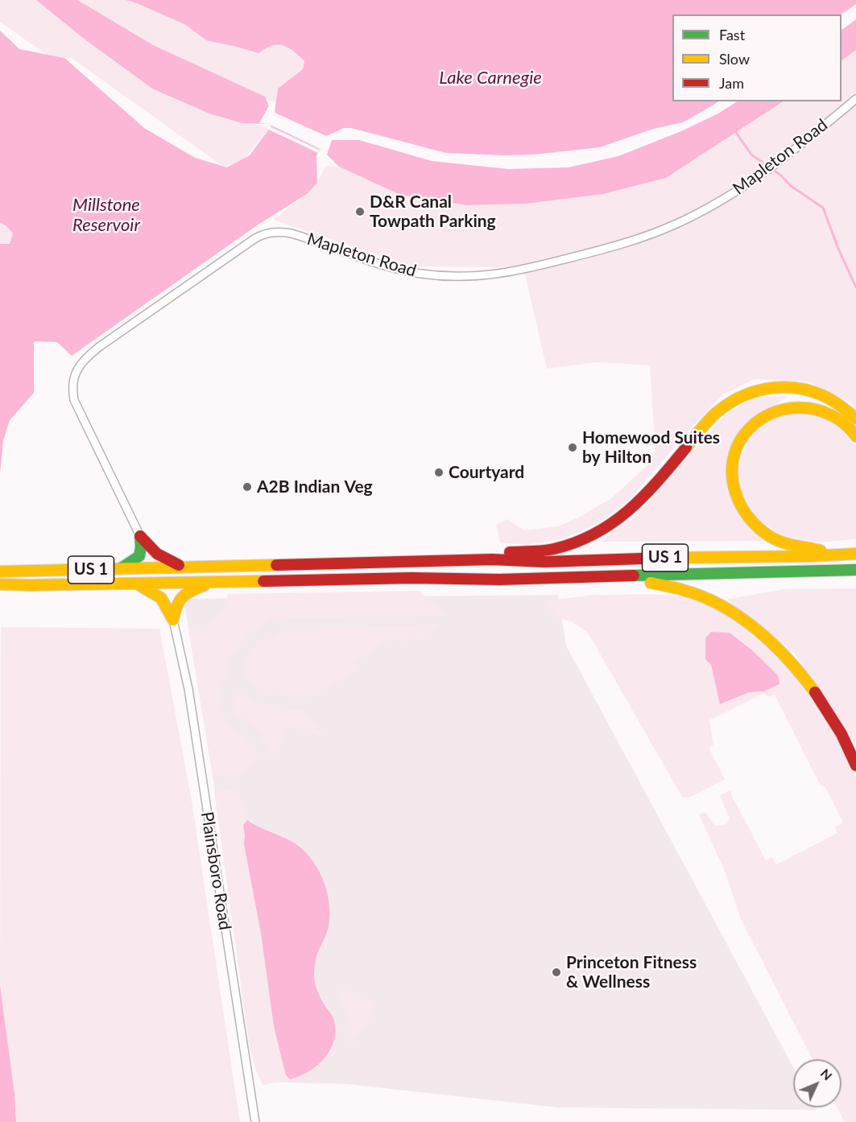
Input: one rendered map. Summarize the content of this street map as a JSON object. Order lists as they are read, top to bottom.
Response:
{
  "streets": {
    "highway": ["US 1"],
    "street": ["Mapleton Road", "Plainsboro Road"]
  },
  "water": ["Lake Carnegie", "Millstone Reservoir"],
  "places": [
    "D&R Canal Towpath Parking",
    "Homewood Suites by Hilton",
    "Courtyard",
    "A2B Indian Veg",
    "Princeton Fitness & Wellness"
  ],
  "legend": ["Fast", "Slow", "Jam"],
  "north": "top right"
}
